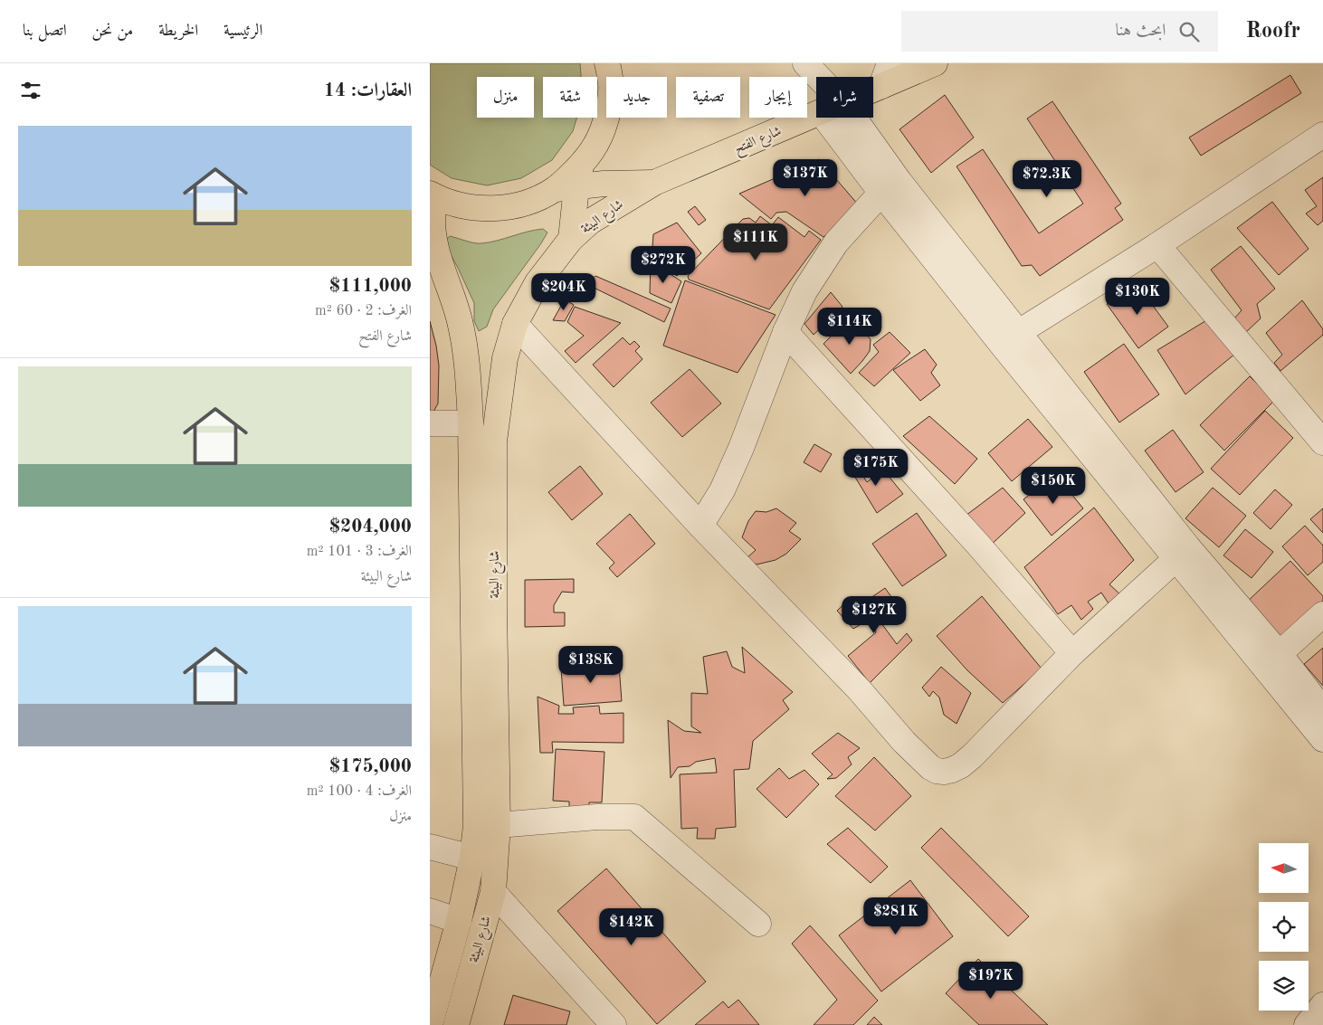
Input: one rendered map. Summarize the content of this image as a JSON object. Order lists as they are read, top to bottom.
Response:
{
  "streets": {
    "main road": ["شارع الفتح", "شارع البيئة"]
  },
  "crossings": [
    ["شارع الفتح", "شارع البيئة"]
  ],
  "north": "left",
  "page": {
    "header": "Roofr",
    "search": "ابحث هنا",
    "nav": [
      "الرئيسية",
      "الخريطة",
      "من نحن",
      "اتصل بنا"
    ],
    "heading": "العقارات: 14",
    "chip": [
      "شراء",
      "إيجار",
      "تصفية",
      "جديد",
      "شقة",
      "منزل"
    ],
    "list": [
      {
        "name": "$111,000",
        "note": "الغرف: 2 · 60 m² · شارع الفتح"
      },
      {
        "name": "$204,000",
        "note": "الغرف: 3 · 101 m² · شارع البيئة"
      },
      {
        "name": "$175,000",
        "note": "الغرف: 4 · 100 m² · منزل"
      }
    ],
    "price": [
      "$137K",
      "$72.3K",
      "$111K",
      "$272K",
      "$204K",
      "$130K",
      "$114K",
      "$175K",
      "$150K",
      "$127K",
      "$138K",
      "$281K",
      "$142K",
      "$197K"
    ]
  }
}
